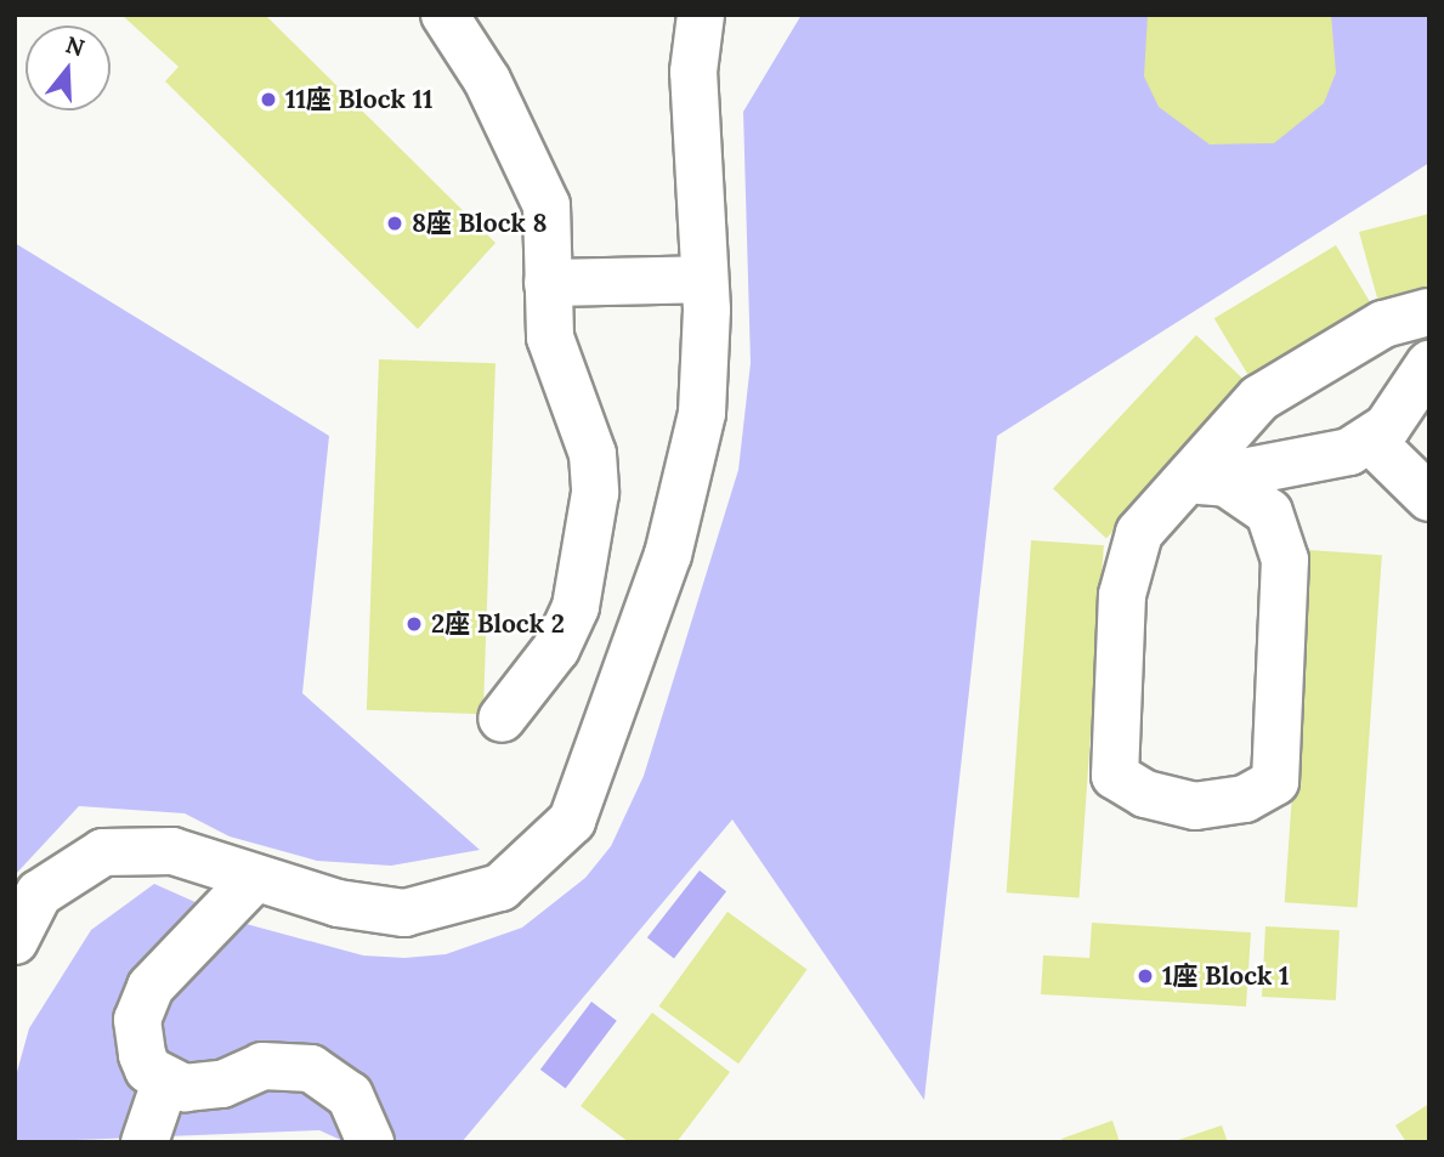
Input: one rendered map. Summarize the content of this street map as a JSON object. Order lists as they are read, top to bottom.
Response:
{
  "places": [
    "11座 Block 11",
    "8座 Block 8",
    "2座 Block 2",
    "1座 Block 1"
  ],
  "north": "top"
}
